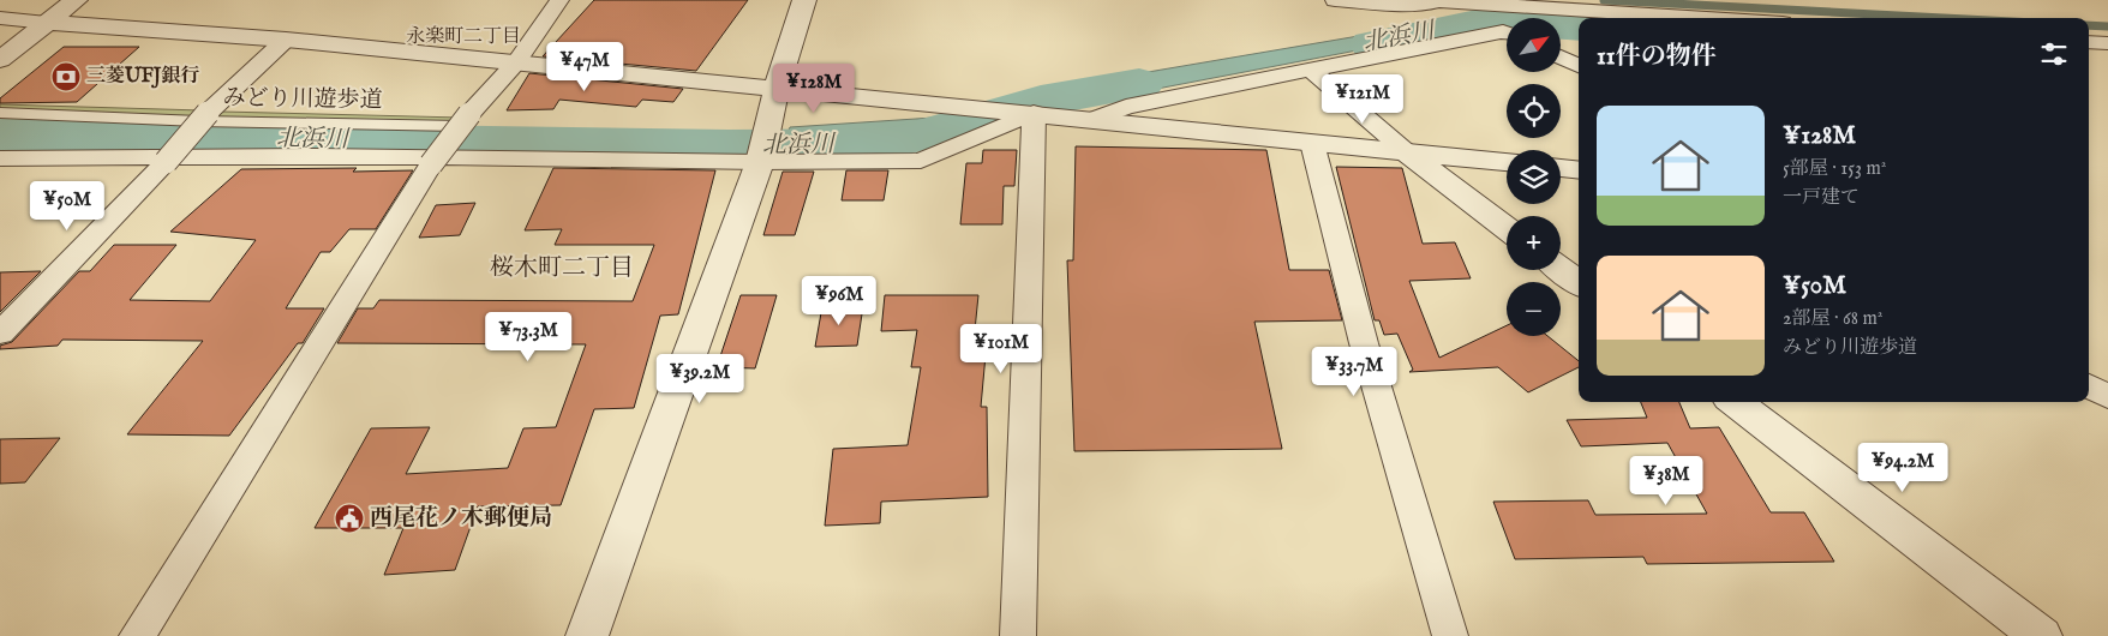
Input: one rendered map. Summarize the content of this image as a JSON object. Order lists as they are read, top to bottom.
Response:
{
  "streets": {
    "street": ["みどり川遊歩道"]
  },
  "districts": ["永楽町二丁目", "桜木町二丁目"],
  "water": ["北浜川"],
  "places": {
    "bank": ["三菱UFJ銀行"],
    "public building": ["西尾花ノ木郵便局"]
  },
  "north": "top right",
  "page": {
    "map_buttons": ["+", "−"],
    "heading": "11件の物件",
    "price": [
      "¥47M",
      "¥128M",
      "¥121M",
      "¥50M",
      "¥96M",
      "¥73.3M",
      "¥101M",
      "¥33.7M",
      "¥39.2M",
      "¥94.2M",
      "¥38M"
    ],
    "list": [
      {
        "name": "¥128M",
        "note": "5部屋 · 153 m² · 一戸建て"
      },
      {
        "name": "¥50M",
        "note": "2部屋 · 68 m² · みどり川遊歩道"
      }
    ]
  }
}
